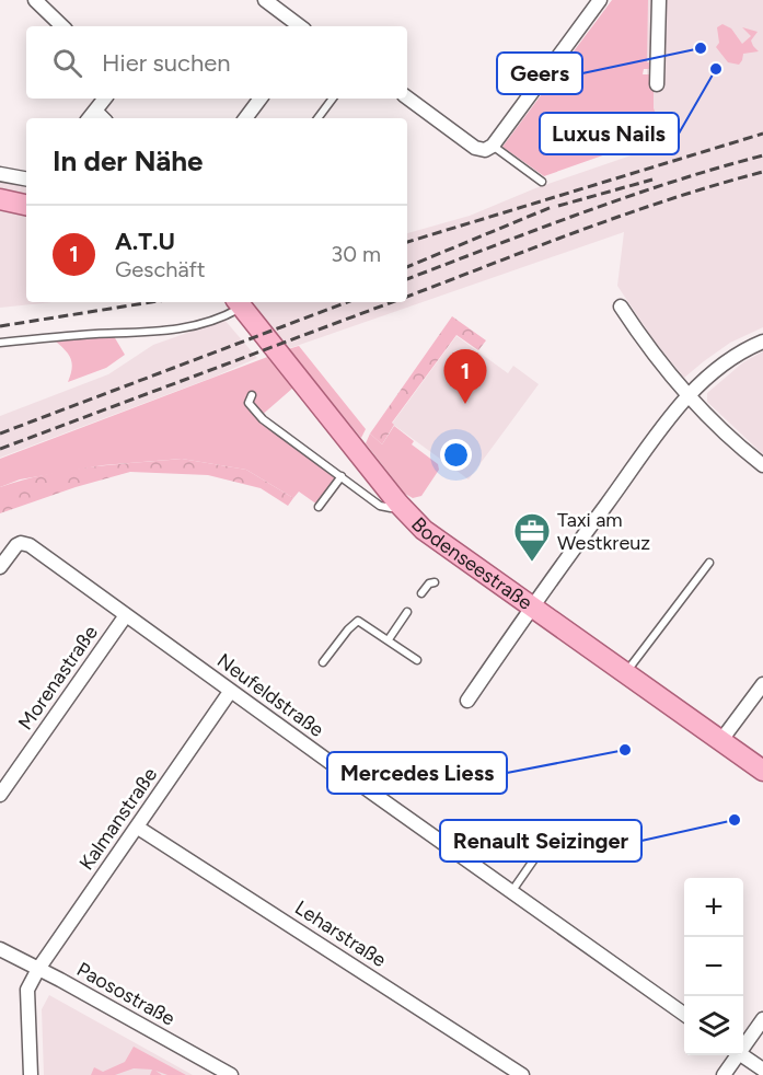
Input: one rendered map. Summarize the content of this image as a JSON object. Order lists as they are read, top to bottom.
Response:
{
  "streets": {
    "main road": ["Bodenseestraße"],
    "street": [
      "Morenastraße",
      "Neufeldstraße",
      "Kalmanstraße",
      "Leharstraße",
      "Paosostraße"
    ]
  },
  "crossings": [
    ["Morenastraße", "Neufeldstraße"],
    ["Neufeldstraße", "Kalmanstraße"],
    ["Kalmanstraße", "Leharstraße"],
    ["Kalmanstraße", "Paosostraße"]
  ],
  "places": {
    "other": [
      "Geers",
      "Luxus Nails",
      "Mercedes Liess",
      "Renault Seizinger"
    ],
    "office": ["Taxi am Westkreuz"]
  },
  "page": {
    "search": "Hier suchen",
    "heading": "In der Nähe",
    "list": [
      {
        "mark": "1",
        "name": "A.T.U",
        "note": "Geschäft",
        "value": "30 m"
      }
    ],
    "pins": "1",
    "map_buttons": ["+", "−"]
  }
}
